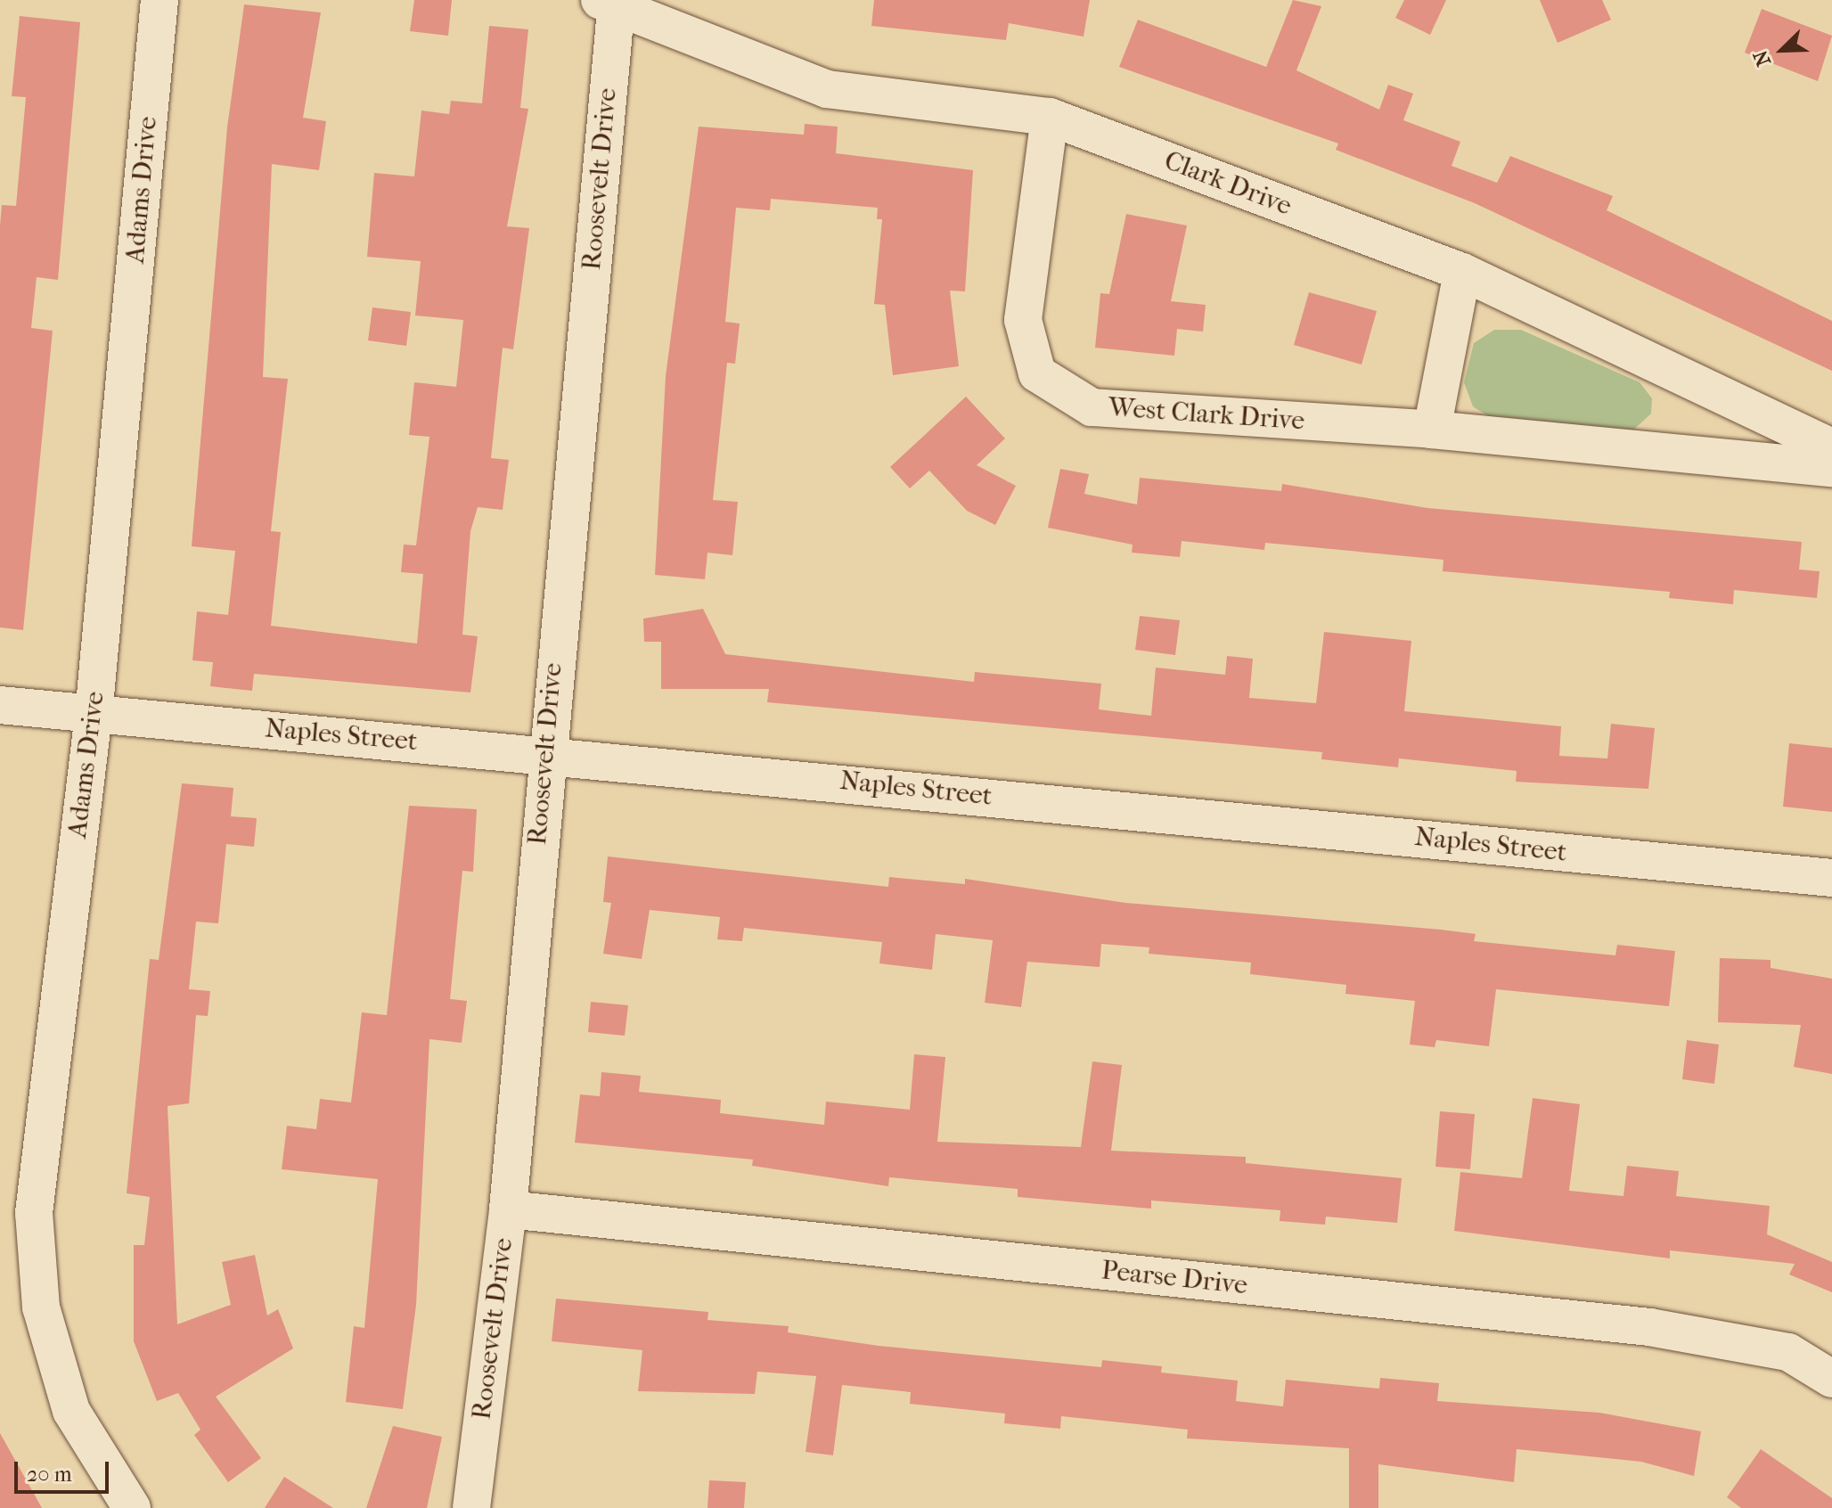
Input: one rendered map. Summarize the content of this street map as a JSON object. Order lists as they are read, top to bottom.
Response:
{
  "streets": {
    "street": [
      "Roosevelt Drive",
      "Clark Drive",
      "Adams Drive",
      "West Clark Drive",
      "Naples Street",
      "Pearse Drive"
    ]
  },
  "crossings": [
    ["Roosevelt Drive", "Clark Drive"],
    ["Roosevelt Drive", "Naples Street"],
    ["Roosevelt Drive", "Pearse Drive"],
    ["Clark Drive", "West Clark Drive"],
    ["Adams Drive", "Naples Street"]
  ],
  "scale_bar": "20 m",
  "north": "bottom left"
}
